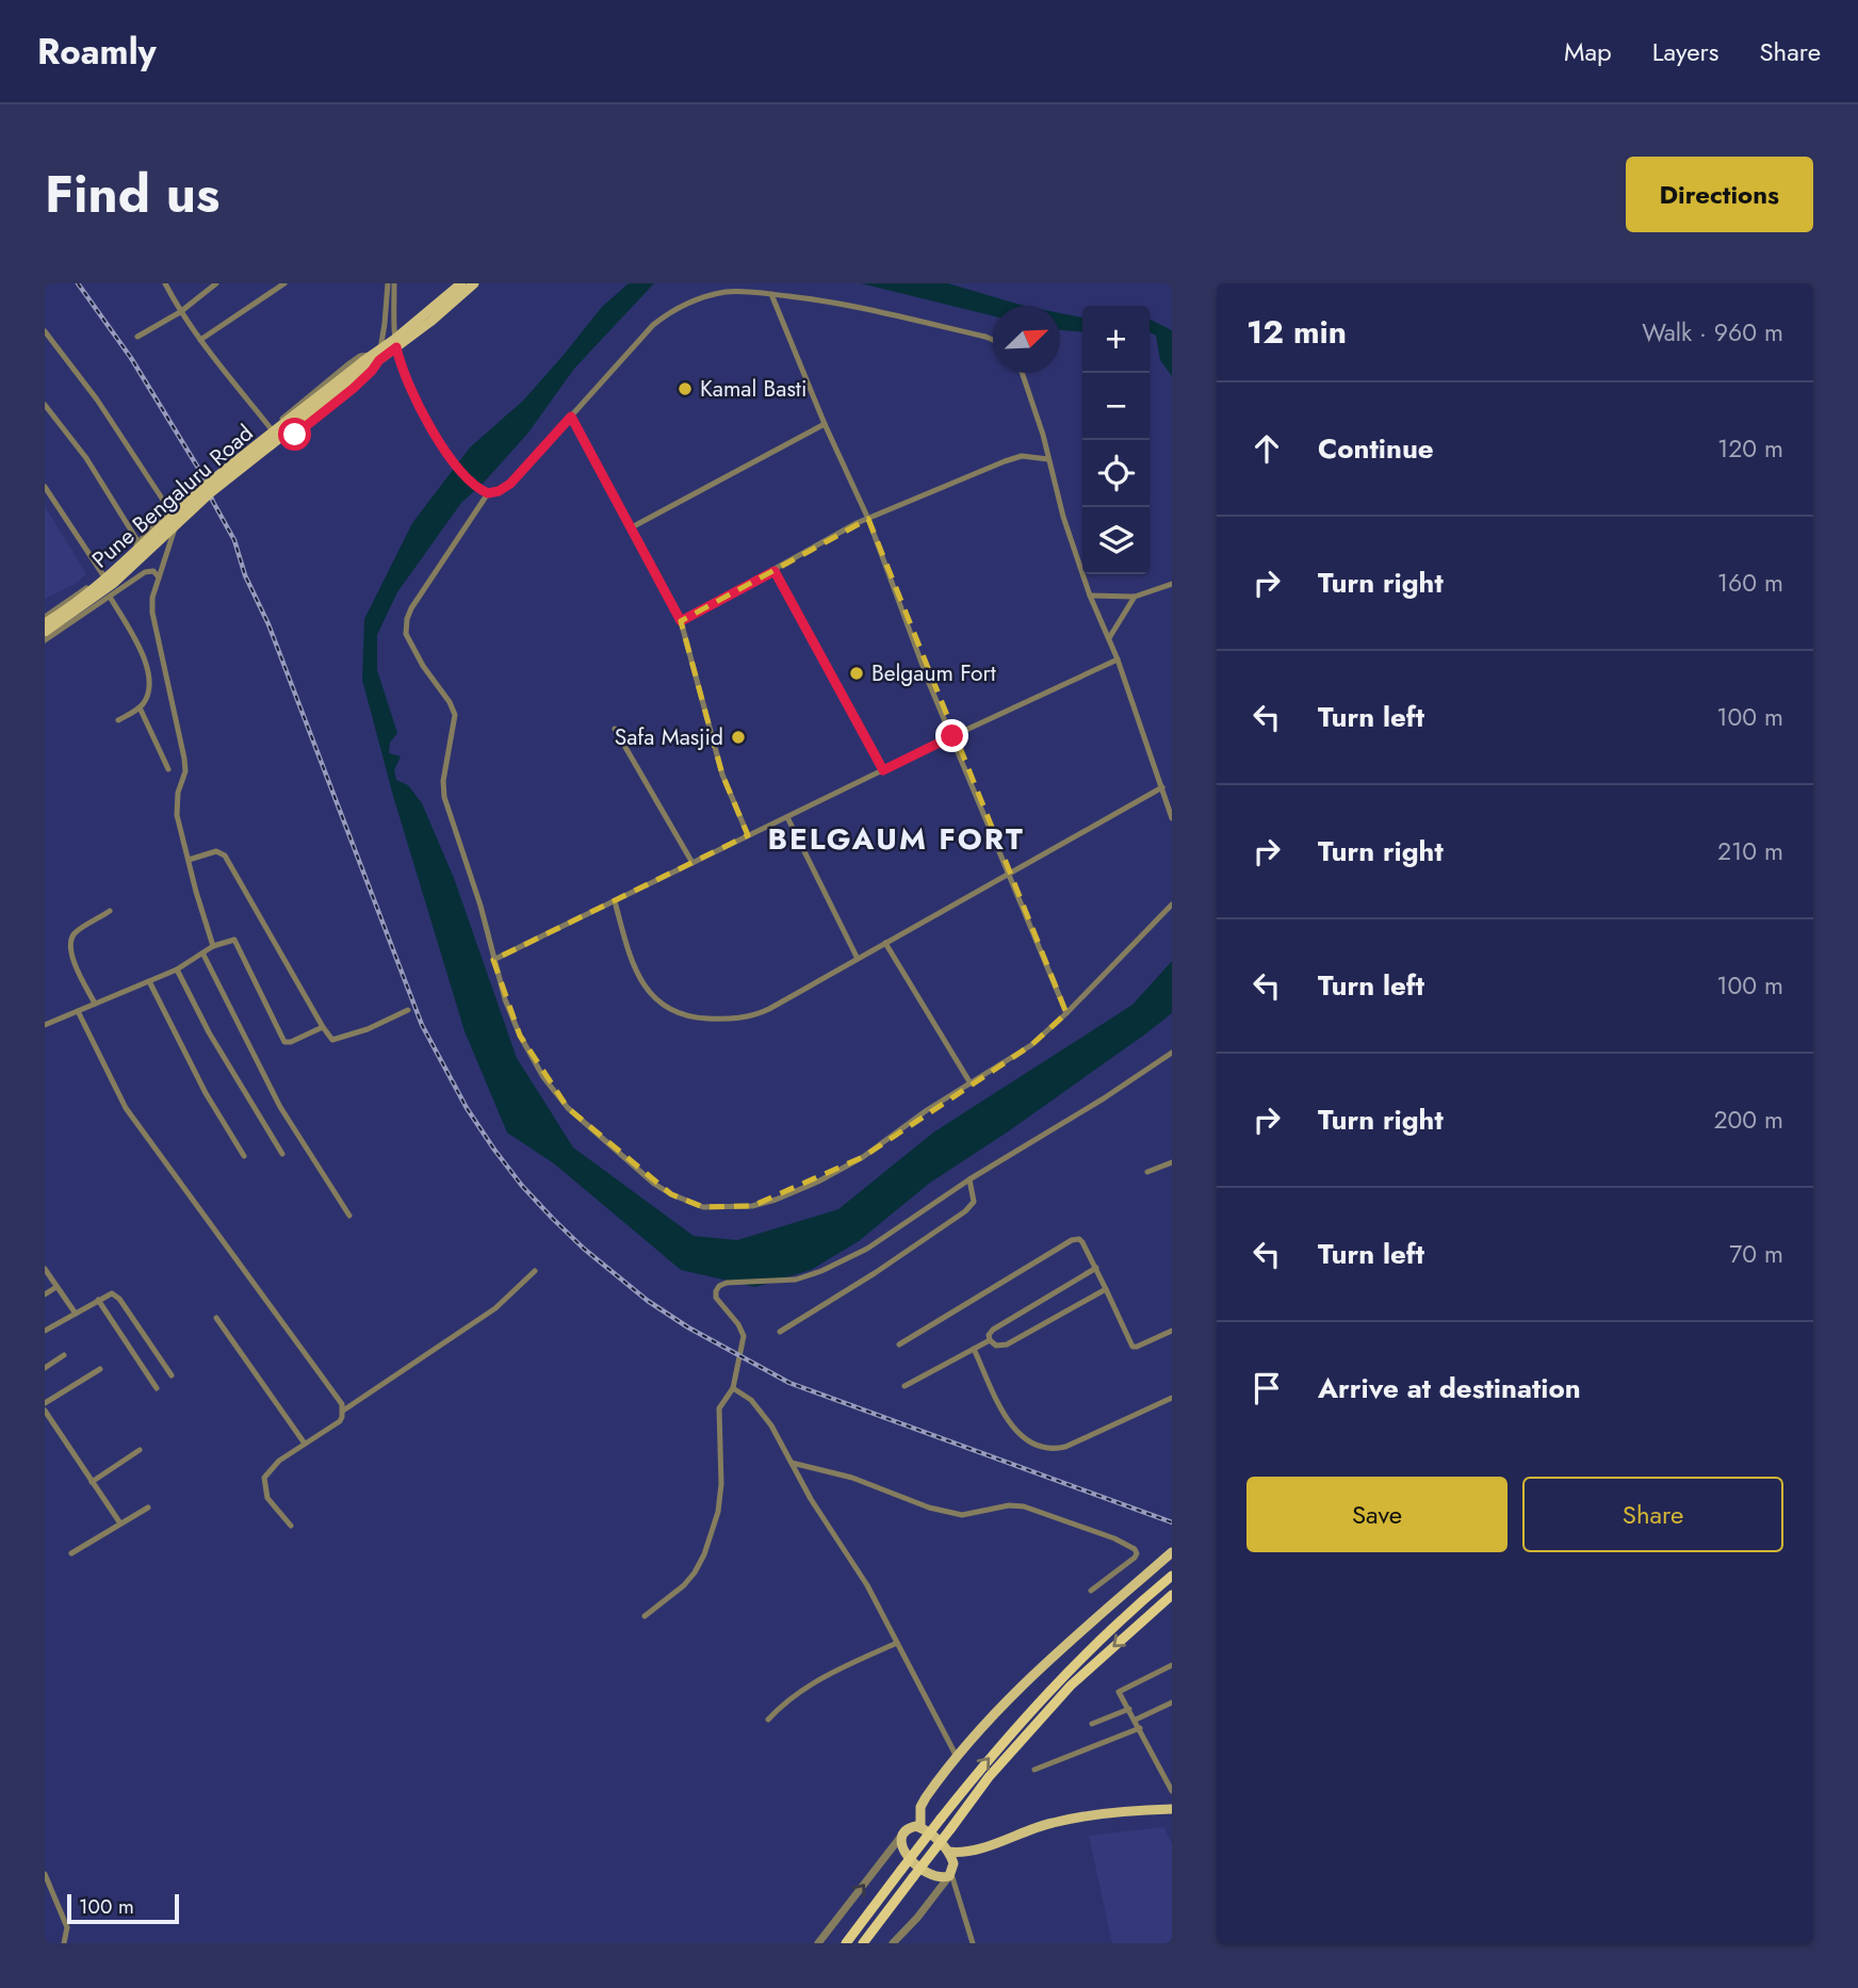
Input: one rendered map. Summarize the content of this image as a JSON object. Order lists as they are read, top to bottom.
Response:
{
  "streets": {
    "main road": ["Pune Bengaluru Road"]
  },
  "districts": ["BELGAUM FORT"],
  "places": ["Kamal Basti", "Belgaum Fort", "Safa Masjid"],
  "scale_bar": "100 m",
  "north": "top right",
  "page": {
    "header": "Roamly",
    "nav": ["Map", "Layers", "Share"],
    "title": "Find us",
    "buttons": [
      "Directions",
      ["Save", "Share"]
    ],
    "heading": ["12 min", "Walk · 960 m"],
    "map_buttons": ["+", "−"],
    "list": [
      ["Continue", "120 m"],
      ["Turn right", "160 m"],
      ["Turn left", "100 m"],
      ["Turn right", "210 m"],
      ["Turn left", "100 m"],
      ["Turn right", "200 m"],
      ["Turn left", "70 m"],
      "Arrive at destination"
    ],
    "scale": "100 m"
  }
}
